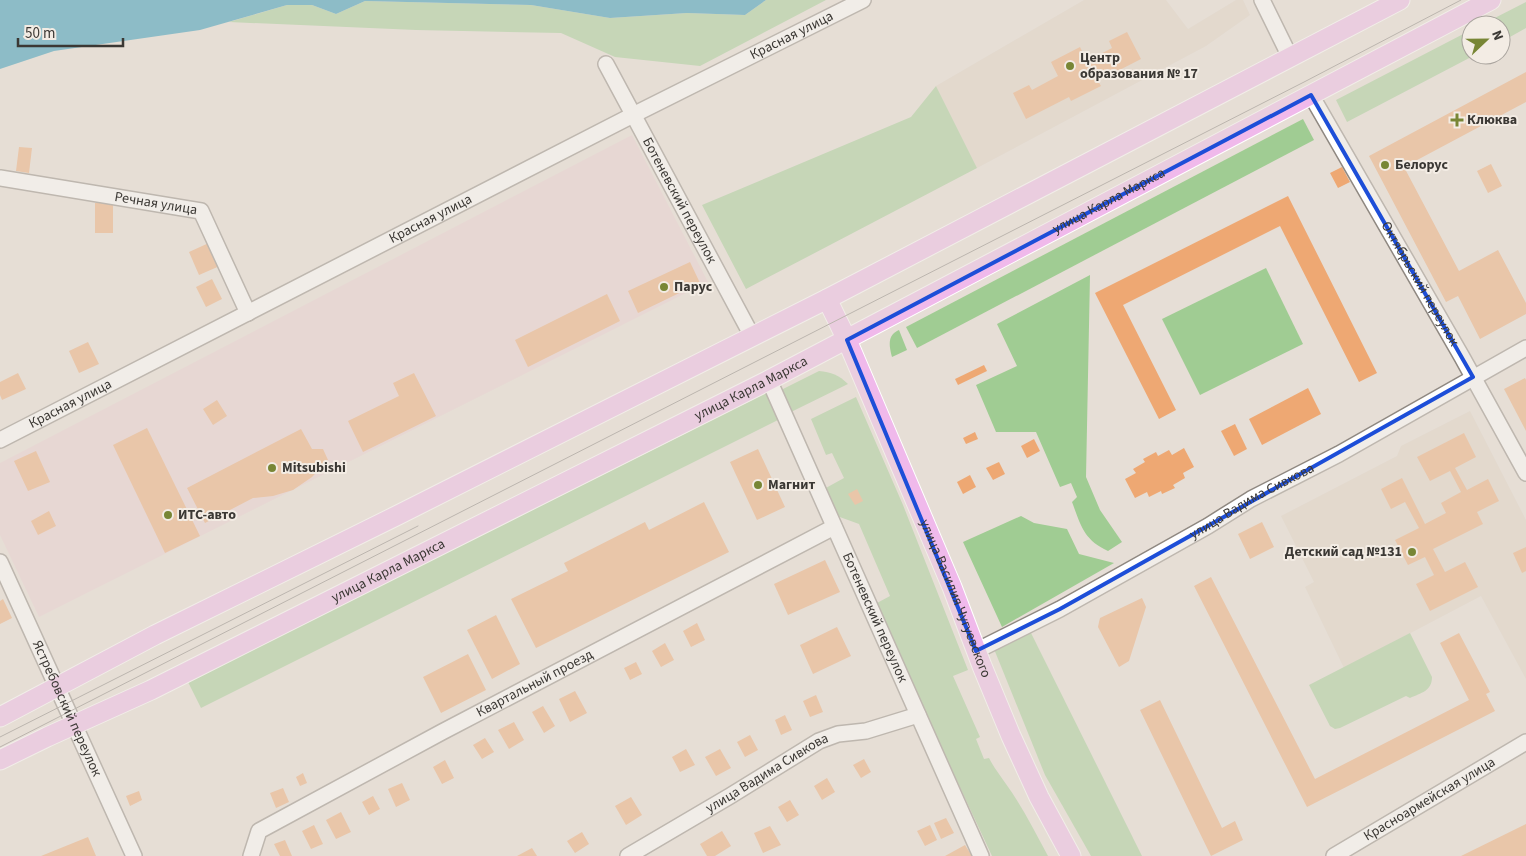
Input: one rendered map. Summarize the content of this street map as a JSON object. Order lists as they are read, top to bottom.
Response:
{
  "streets": {
    "main road": ["улица Карла Маркса", "улица Василия Чугуевского"],
    "street": [
      "Красная улица",
      "Ботеневский переулок",
      "Речная улица",
      "Октябрьский переулок",
      "улица Вадима Сивкова",
      "Квартальный проезд",
      "Ястребовский переулок",
      "Красноармейская улица"
    ]
  },
  "crossings": [
    ["Красная улица", "Ботеневский переулок"],
    ["Красная улица", "Речная улица"],
    ["Ботеневский переулок", "улица Карла Маркса"],
    ["Ботеневский переулок", "улица Вадима Сивкова"],
    ["Ботеневский переулок", "Квартальный проезд"],
    ["улица Карла Маркса", "Октябрьский переулок"],
    ["улица Карла Маркса", "улица Василия Чугуевского"],
    ["улица Карла Маркса", "Ястребовский переулок"],
    ["Октябрьский переулок", "улица Вадима Сивкова"],
    ["улица Вадима Сивкова", "улица Василия Чугуевского"]
  ],
  "places": {
    "other": [
      "Центр образования № 17",
      "Белорус",
      "Парус",
      "Mitsubishi",
      "Магнит",
      "ИТС-авто",
      "Детский сад №131"
    ],
    "health": ["Клюква"]
  },
  "scale_bar": "50 m",
  "north": "right"
}
